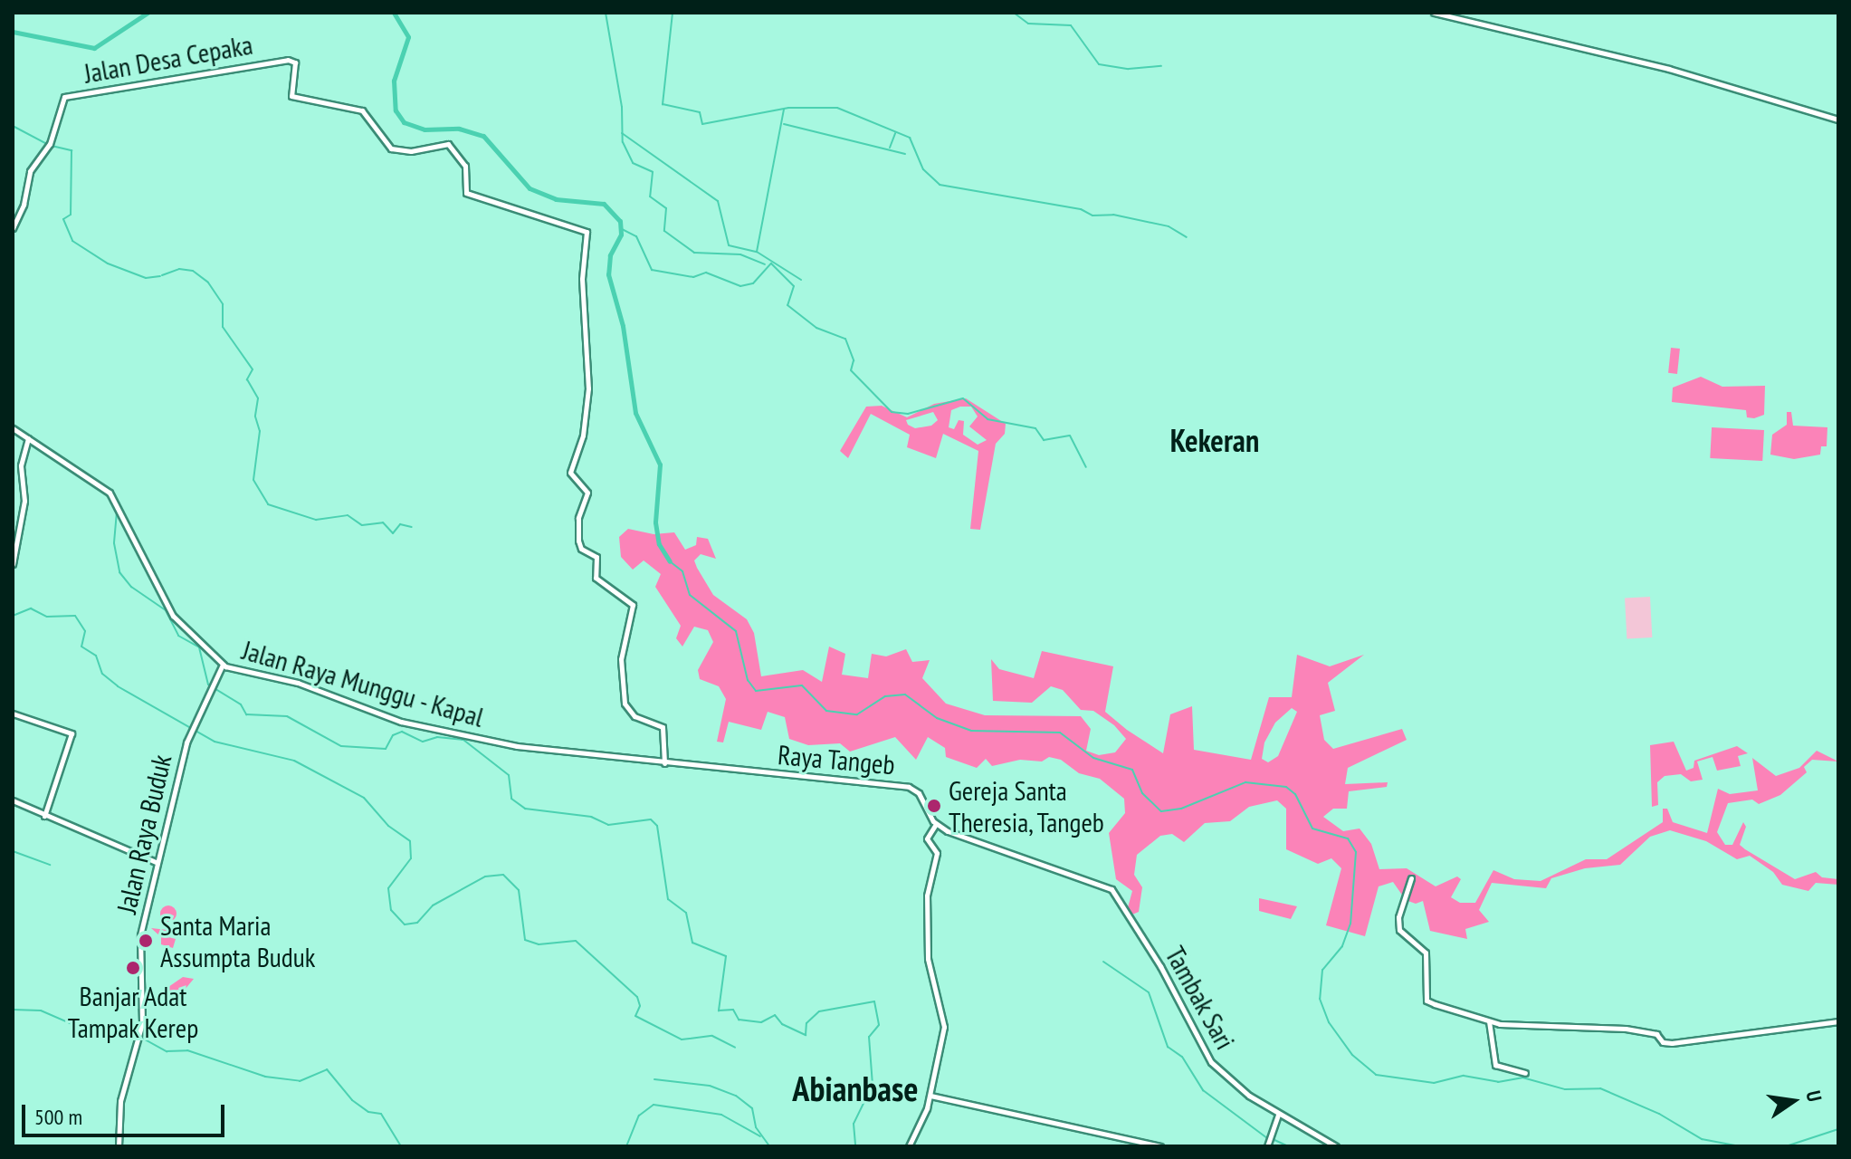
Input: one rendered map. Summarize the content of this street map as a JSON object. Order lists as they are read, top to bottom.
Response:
{
  "streets": {
    "street": [
      "Jalan Desa Cepaka",
      "Jalan Raya Munggu - Kapal",
      "Raya Tangeb",
      "Jalan Raya Buduk",
      "Tambak Sari"
    ]
  },
  "crossings": [
    ["Jalan Desa Cepaka", "Raya Tangeb"],
    ["Jalan Raya Munggu - Kapal", "Raya Tangeb"],
    ["Jalan Raya Munggu - Kapal", "Jalan Raya Buduk"],
    ["Raya Tangeb", "Tambak Sari"]
  ],
  "districts": ["Kekeran", "Abianbase"],
  "places": ["Gereja Santa Theresia, Tangeb", "Santa Maria Assumpta Buduk", "Banjar Adat Tampak Kerep"],
  "scale_bar": "500 m",
  "north": "right"
}
